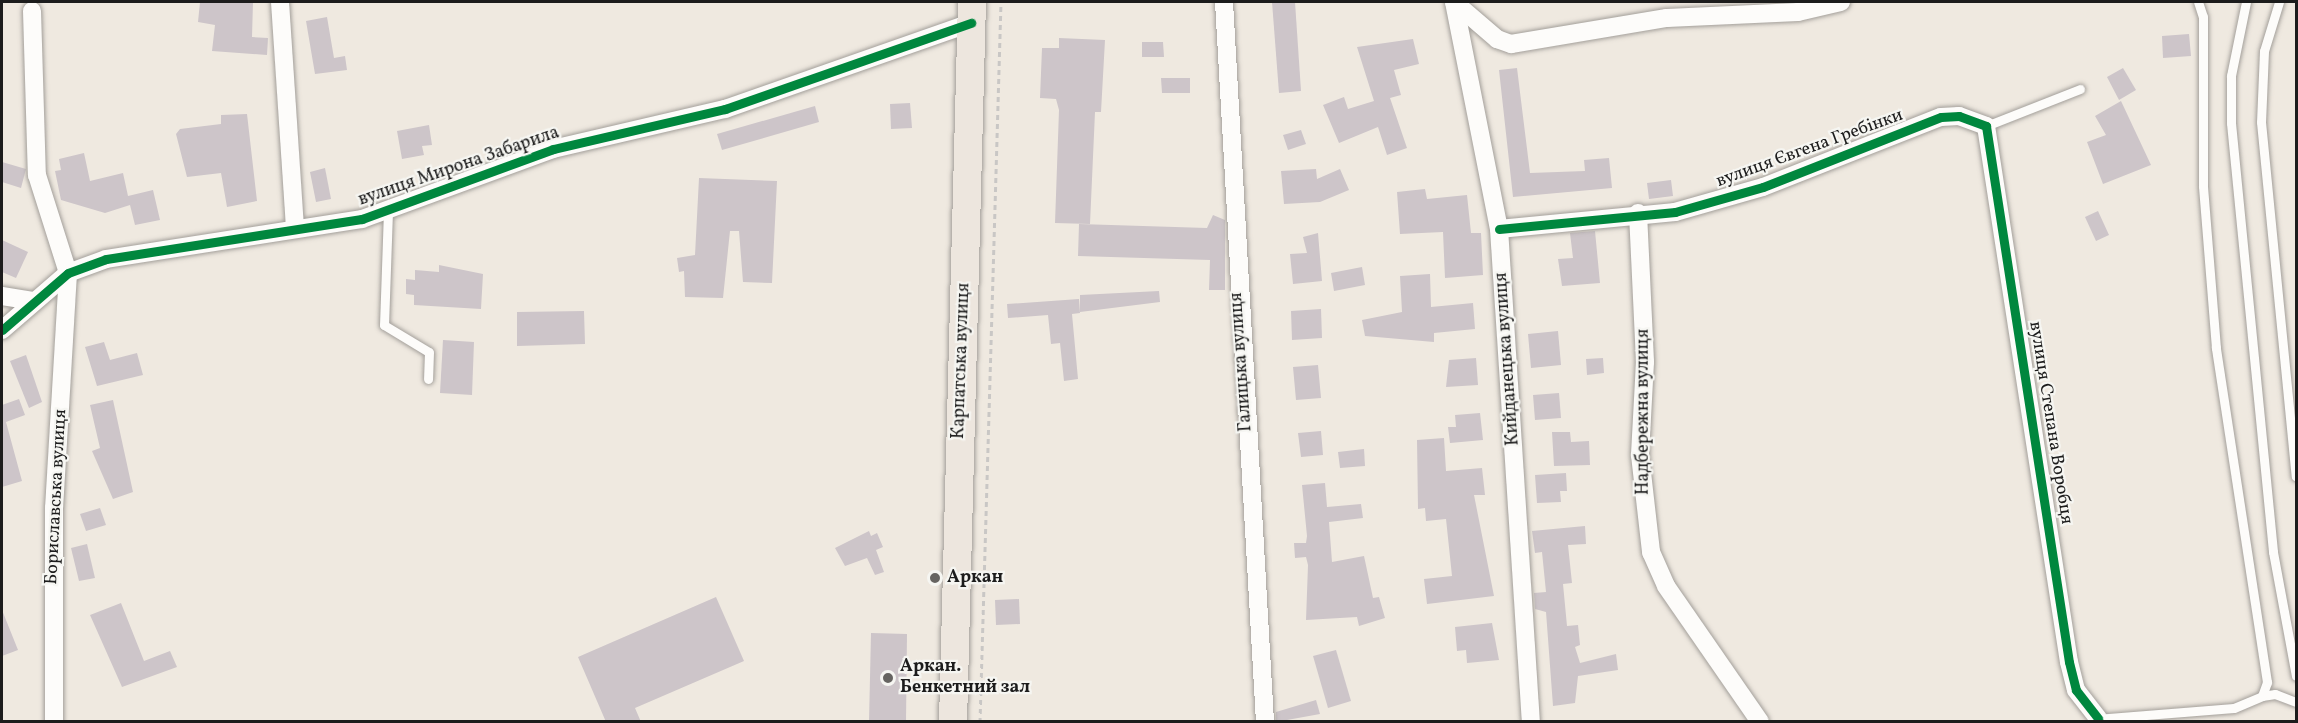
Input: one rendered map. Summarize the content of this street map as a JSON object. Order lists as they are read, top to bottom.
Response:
{
  "streets": {
    "main road": ["Карпатська вулиця"],
    "street": [
      "вулиця Євгена Гребінки",
      "вулиця Мирона Забарила",
      "Кийданецька вулиця",
      "Галицька вулиця",
      "Надбережна вулиця",
      "вулиця Степана Воробця",
      "Бориславська вулиця"
    ]
  },
  "crossings": [
    ["вулиця Євгена Гребінки", "Кийданецька вулиця"],
    ["вулиця Євгена Гребінки", "Надбережна вулиця"],
    ["вулиця Євгена Гребінки", "вулиця Степана Воробця"],
    ["вулиця Мирона Забарила", "Карпатська вулиця"],
    ["вулиця Мирона Забарила", "Бориславська вулиця"]
  ],
  "places": ["Аркан", "Аркан. Бенкетний зал"]
}
